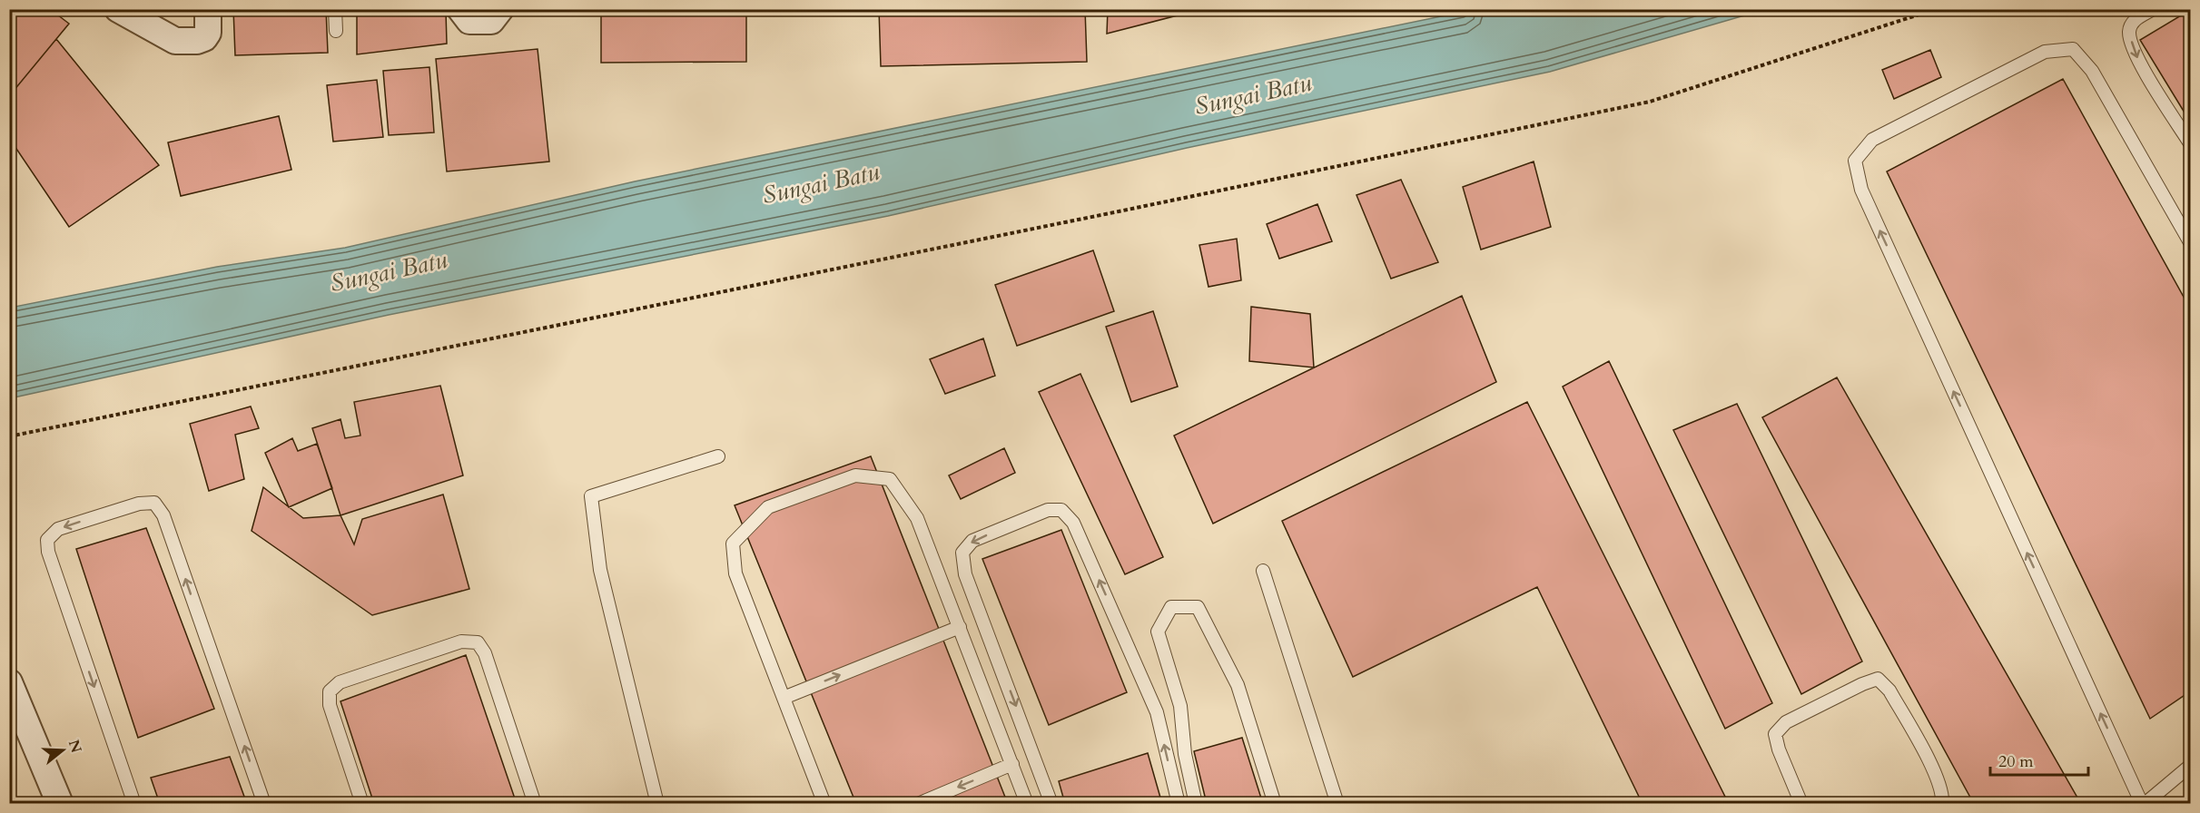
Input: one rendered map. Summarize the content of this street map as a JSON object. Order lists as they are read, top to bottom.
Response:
{
  "water": ["Sungai Batu"],
  "scale_bar": "20 m",
  "north": "right"
}
